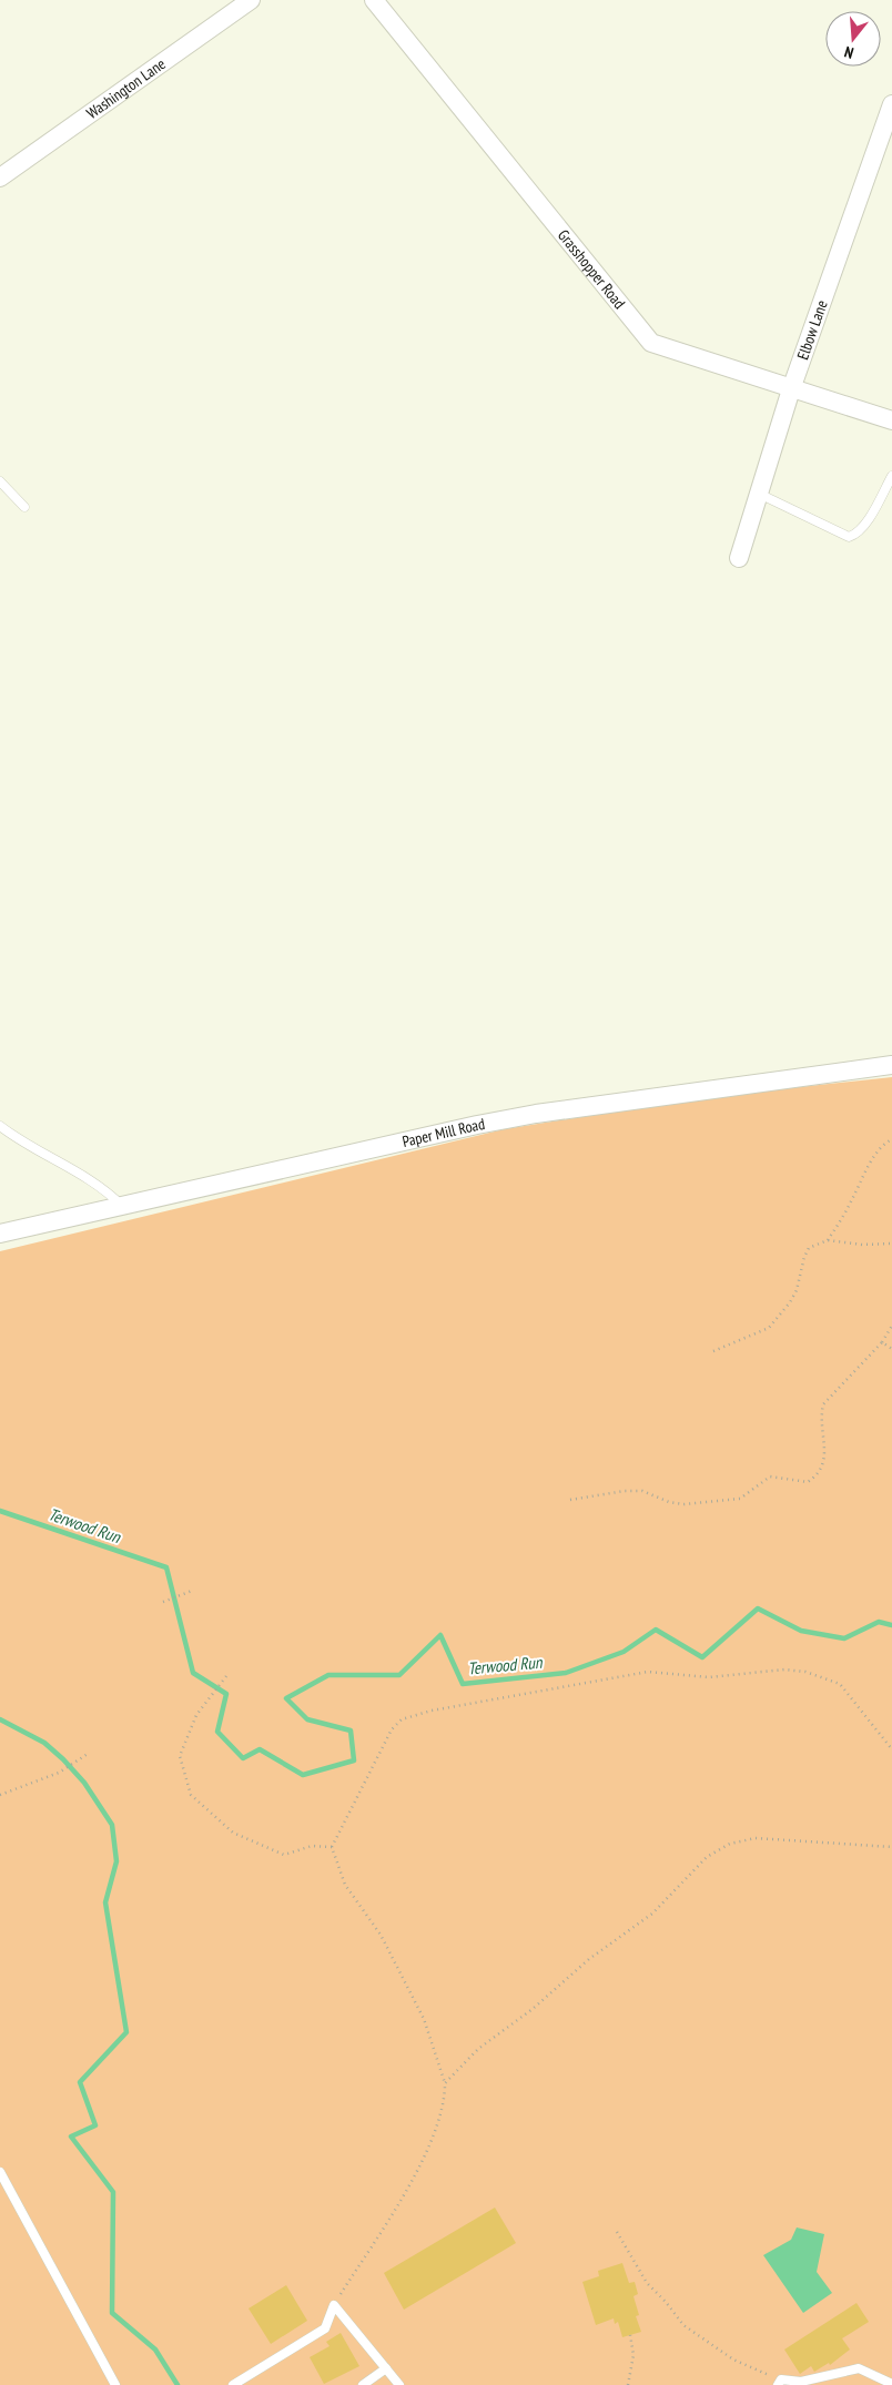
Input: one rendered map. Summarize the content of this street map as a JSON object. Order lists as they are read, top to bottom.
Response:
{
  "streets": {
    "street": [
      "Washington Lane",
      "Grasshopper Road",
      "Elbow Lane",
      "Paper Mill Road"
    ]
  },
  "crossings": [
    ["Grasshopper Road", "Elbow Lane"]
  ],
  "water": ["Terwood Run"],
  "north": "bottom"
}
